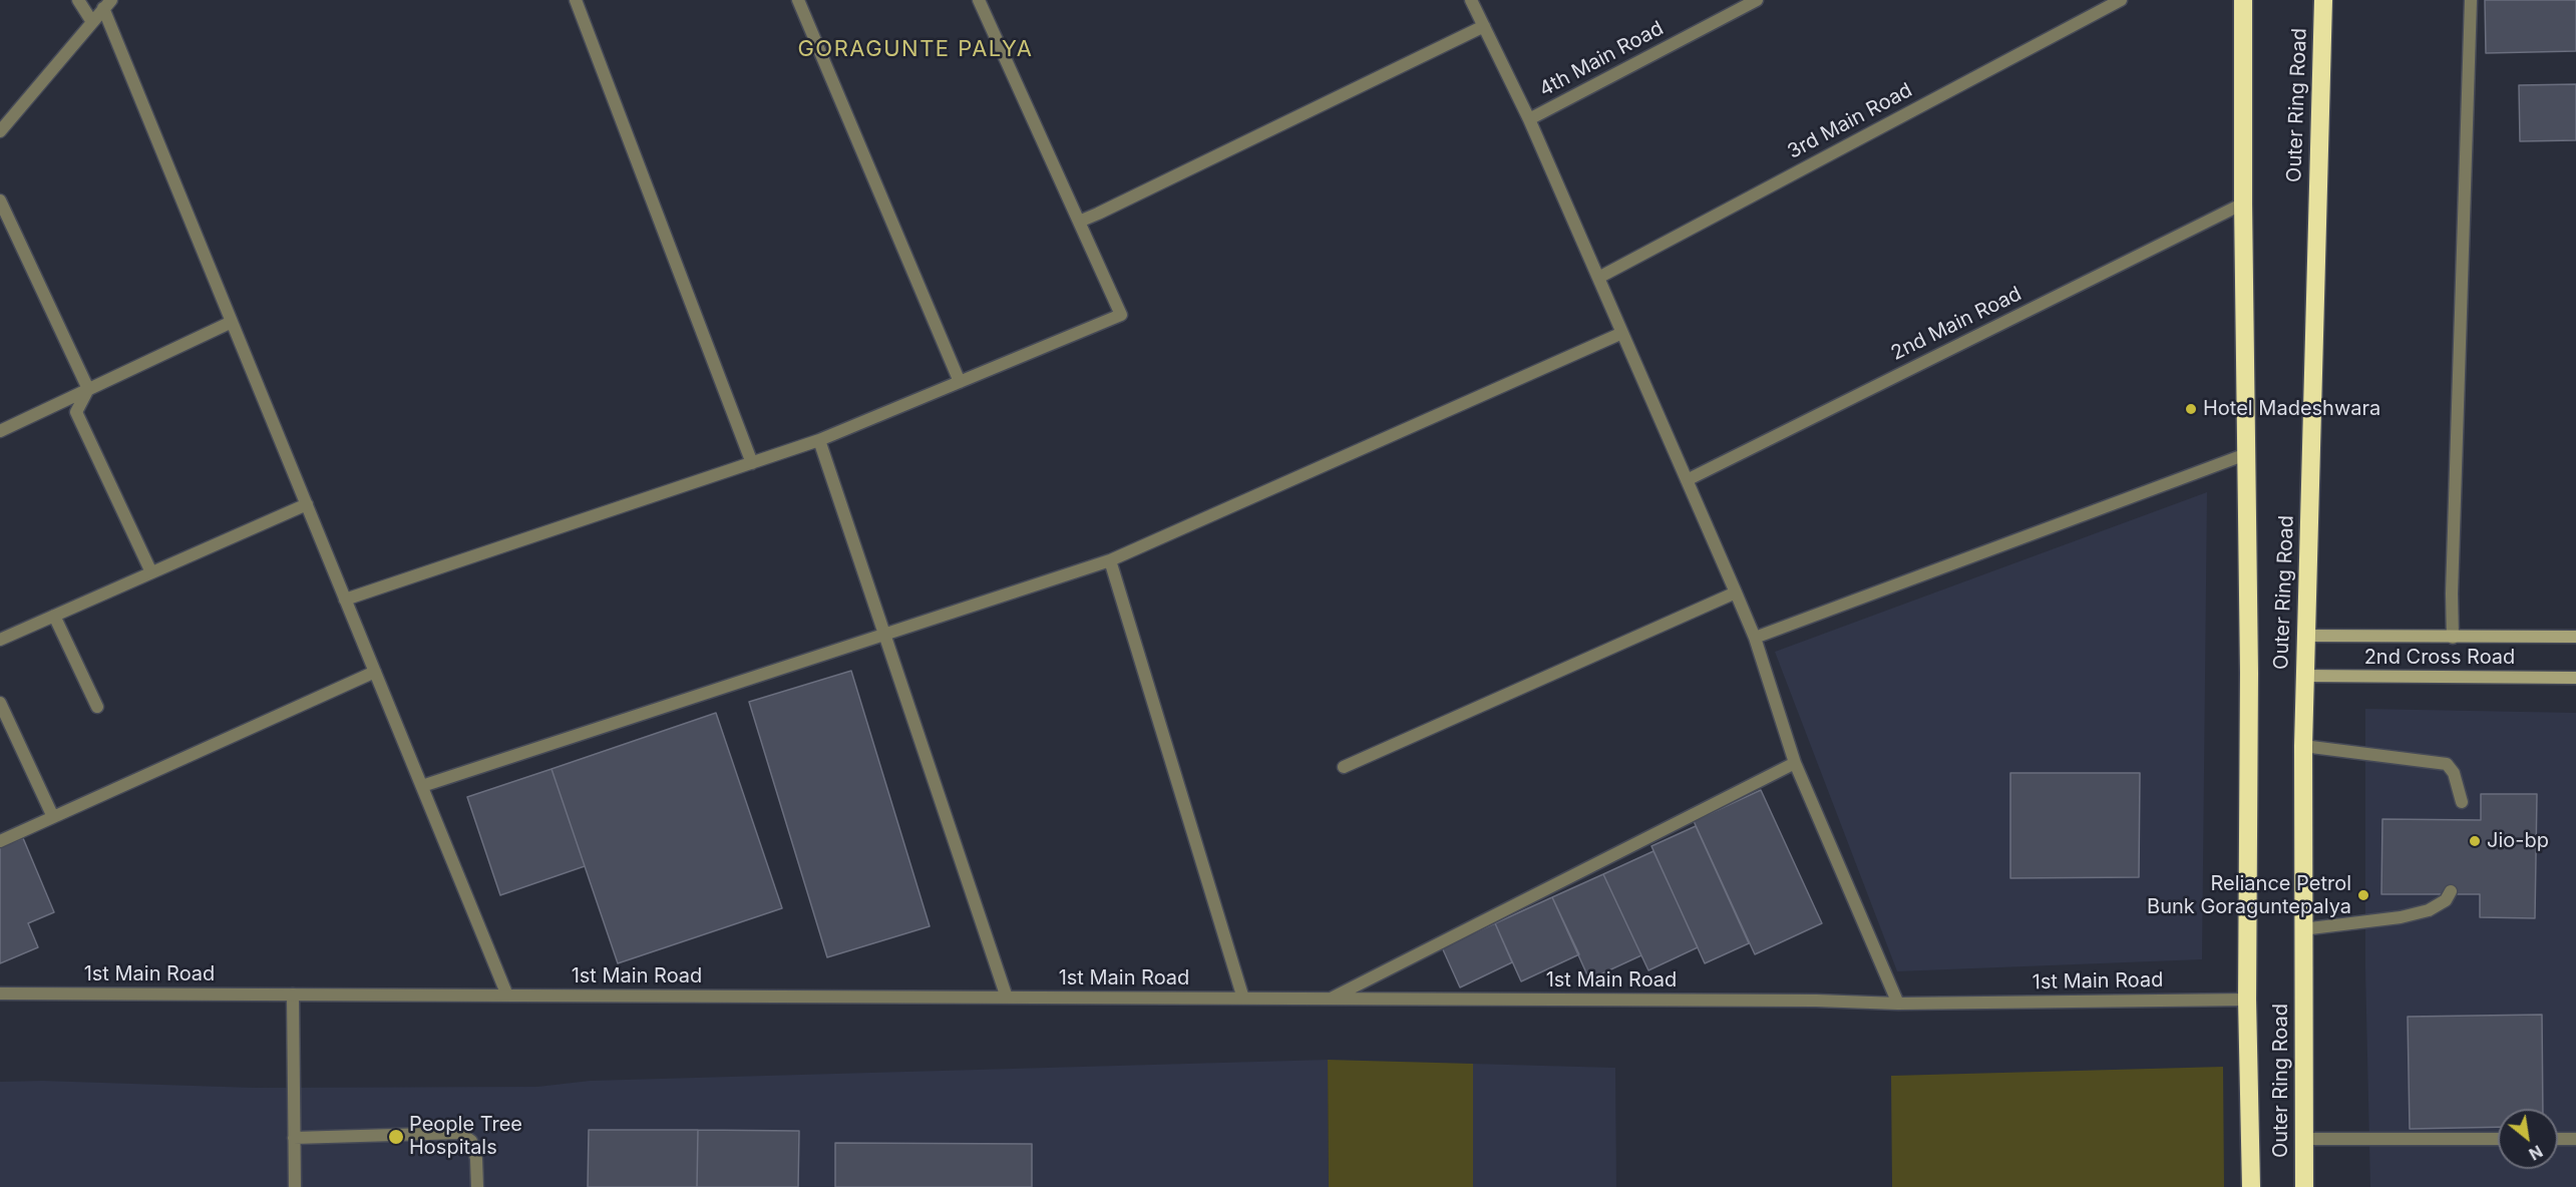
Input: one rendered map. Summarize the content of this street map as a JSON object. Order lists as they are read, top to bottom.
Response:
{
  "streets": {
    "highway": ["Outer Ring Road"],
    "street": [
      "4th Main Road",
      "3rd Main Road",
      "2nd Main Road",
      "2nd Cross Road",
      "1st Main Road"
    ]
  },
  "crossings": [
    ["Outer Ring Road", "2nd Main Road"],
    ["Outer Ring Road", "2nd Cross Road"],
    ["Outer Ring Road", "1st Main Road"]
  ],
  "districts": ["GORAGUNTE PALYA"],
  "places": [
    "Hotel Madeshwara",
    "Jio-bp",
    "Reliance Petrol Bunk Goraguntepalya",
    "People Tree Hospitals"
  ],
  "north": "bottom right"
}
